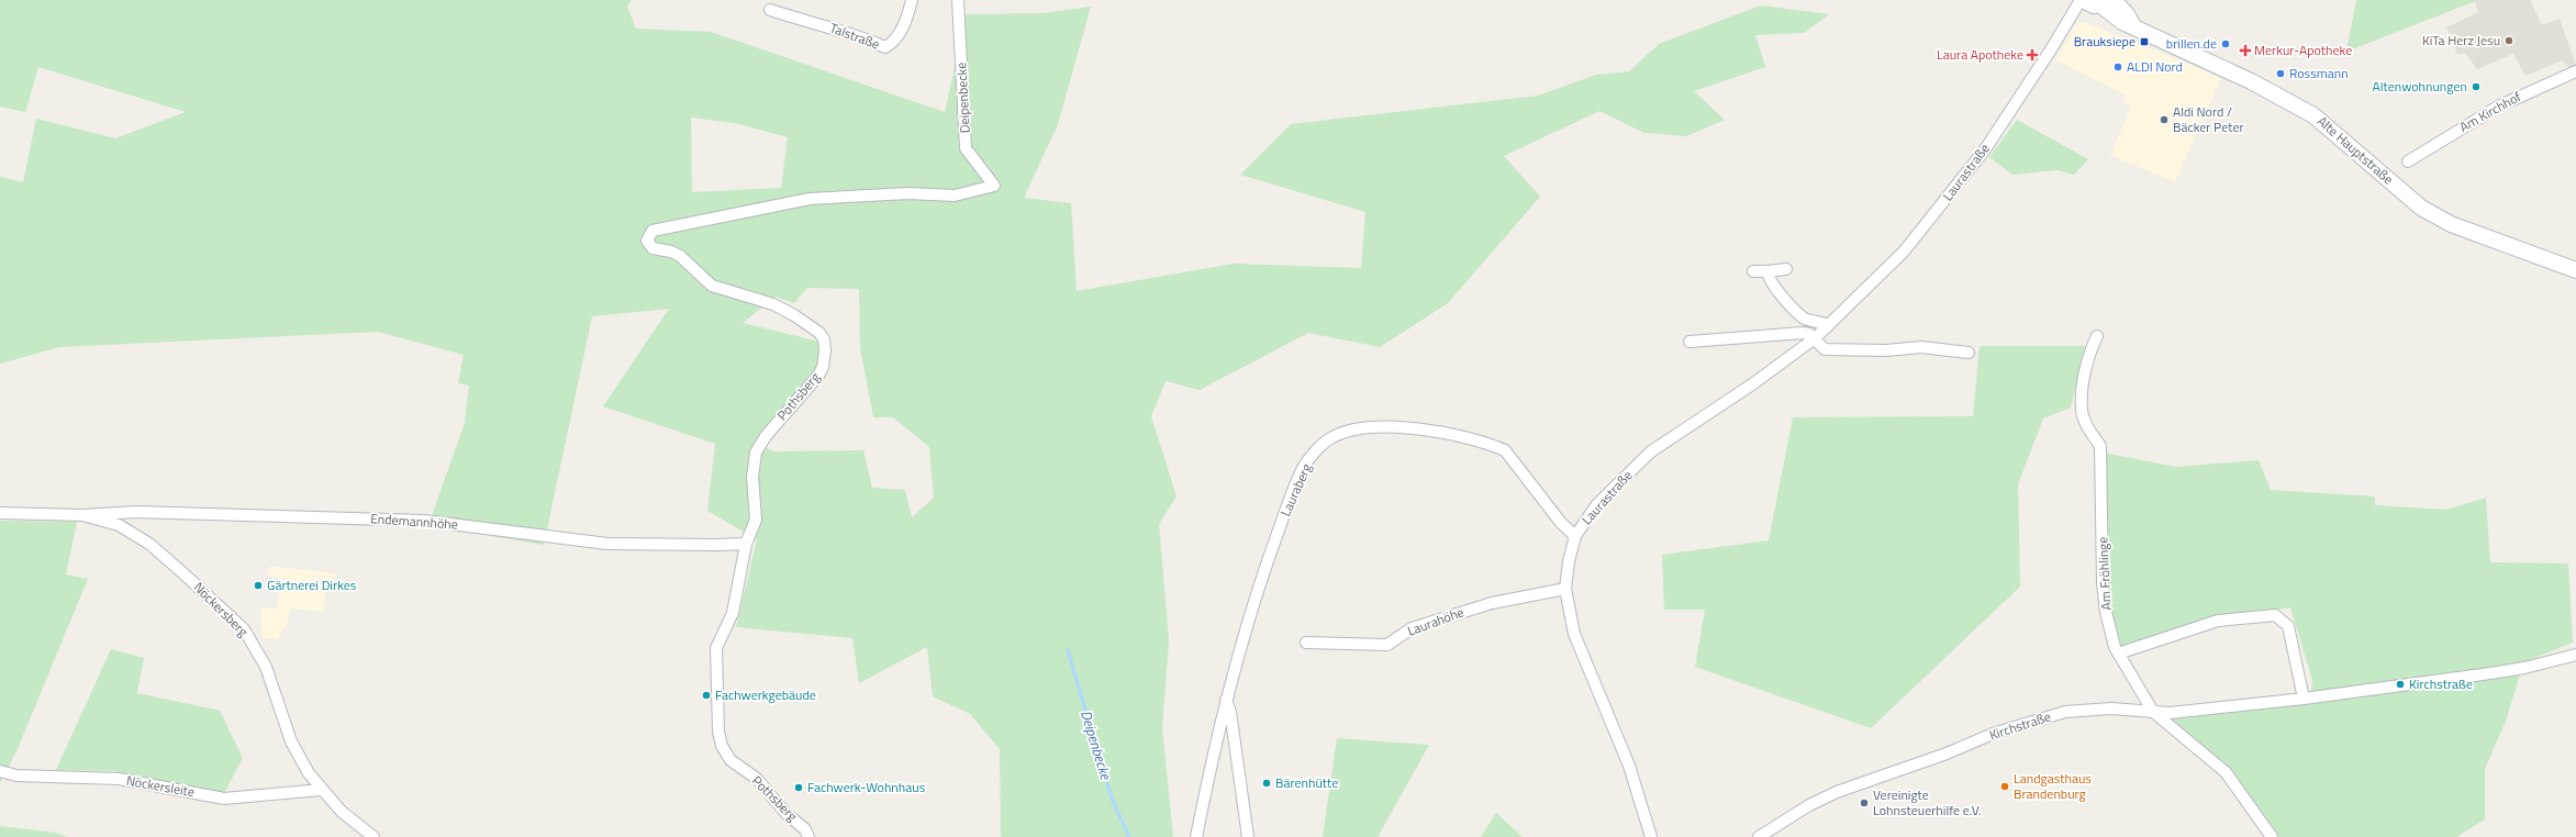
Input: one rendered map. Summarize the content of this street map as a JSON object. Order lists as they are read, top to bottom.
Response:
{
  "streets": {
    "main road": ["Alte Hauptstraße"],
    "street": [
      "Talstraße",
      "Deipenbecke",
      "Am Kirchhof",
      "Laurastraße",
      "Pothsberg",
      "Lauraberg",
      "Endemannhöhe",
      "Am Fröhlinge",
      "Nöckersberg",
      "Laurahöhe",
      "Kirchstraße",
      "Nöckersleite"
    ]
  },
  "crossings": [
    ["Deipenbecke", "Pothsberg"],
    ["Laurastraße", "Lauraberg"],
    ["Laurastraße", "Laurahöhe"],
    ["Pothsberg", "Endemannhöhe"],
    ["Endemannhöhe", "Nöckersberg"],
    ["Am Fröhlinge", "Kirchstraße"],
    ["Nöckersberg", "Nöckersleite"]
  ],
  "water": ["Deipenbecke"],
  "places": {
    "other": [
      "KiTa Herz Jesu",
      "brillen.de",
      "ALDI Nord",
      "Rossmann",
      "Altenwohnungen",
      "Aldi Nord / Bäcker Peter",
      "Gärtnerei Dirkes",
      "Kirchstraße",
      "Fachwerkgebäude",
      "Bärenhütte",
      "Landgasthaus Brandenburg",
      "Fachwerk-Wohnhaus",
      "Vereinigte Lohnsteuerhilfe e.V."
    ],
    "transit": ["Brauksiepe"],
    "health": ["Merkur-Apotheke", "Laura Apotheke"]
  }
}
